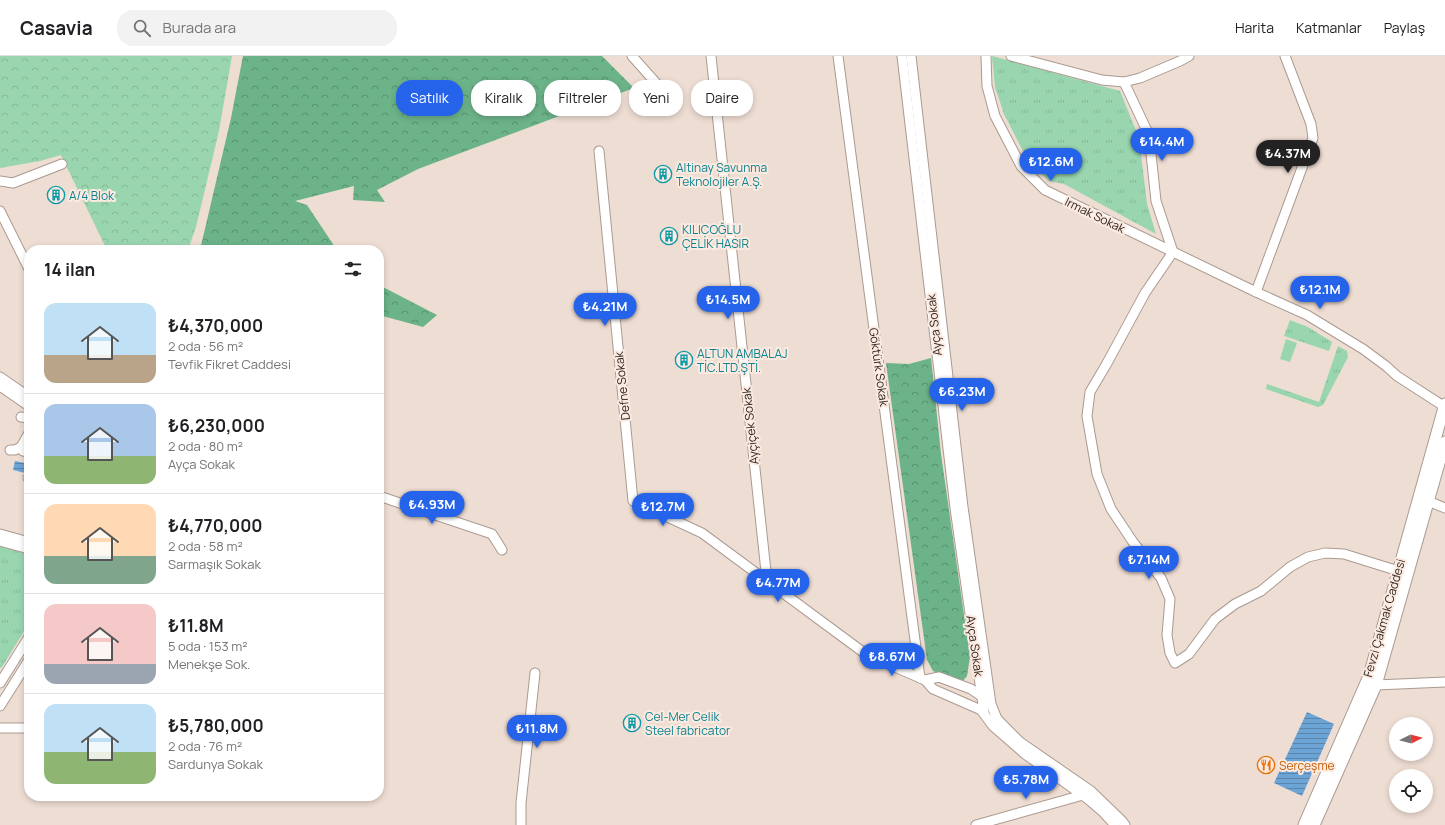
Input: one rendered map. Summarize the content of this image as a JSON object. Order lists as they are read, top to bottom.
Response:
{
  "streets": {
    "main road": ["Fevzi Çakmak Caddesi"],
    "street": [
      "Irmak Sokak",
      "Ayça Sokak",
      "Göktürk Sokak",
      "Defne Sokak",
      "Ayçiçek Sokak"
    ]
  },
  "crossings": [
    ["Irmak Sokak", "Fevzi Çakmak Caddesi"],
    ["Defne Sokak", "Ayçiçek Sokak"]
  ],
  "places": {
    "building": [
      "Altinay Savunma Teknolojiler A.Ş.",
      "A/4 Blok",
      "KILIÇOĞLU ÇELİK HASIR",
      "ALTUN AMBALAJ TİC.LTD.ŞTİ.",
      "Cel-Mer Celik Steel fabricator"
    ],
    "restaurant": ["Serçeşme"]
  },
  "north": "right",
  "page": {
    "header": "Casavia",
    "search": "Burada ara",
    "nav": ["Harita", "Katmanlar", "Paylaş"],
    "chip": [
      "Satılık",
      "Kiralık",
      "Filtreler",
      "Yeni",
      "Daire"
    ],
    "price": [
      "₺14.4M",
      "₺4.37M",
      "₺12.6M",
      "₺12.1M",
      "₺14.5M",
      "₺4.21M",
      "₺6.23M",
      "₺4.93M",
      "₺12.7M",
      "₺7.14M",
      "₺4.77M",
      "₺8.67M",
      "₺11.8M",
      "₺5.78M"
    ],
    "heading": "14 ilan",
    "list": [
      {
        "name": "₺4,370,000",
        "note": "2 oda · 56 m² · Tevfik Fikret Caddesi"
      },
      {
        "name": "₺6,230,000",
        "note": "2 oda · 80 m² · Ayça Sokak"
      },
      {
        "name": "₺4,770,000",
        "note": "2 oda · 58 m² · Sarmaşık Sokak"
      },
      {
        "name": "₺11.8M",
        "note": "5 oda · 153 m² · Menekşe Sok."
      },
      {
        "name": "₺5,780,000",
        "note": "2 oda · 76 m² · Sardunya Sokak"
      }
    ]
  }
}
